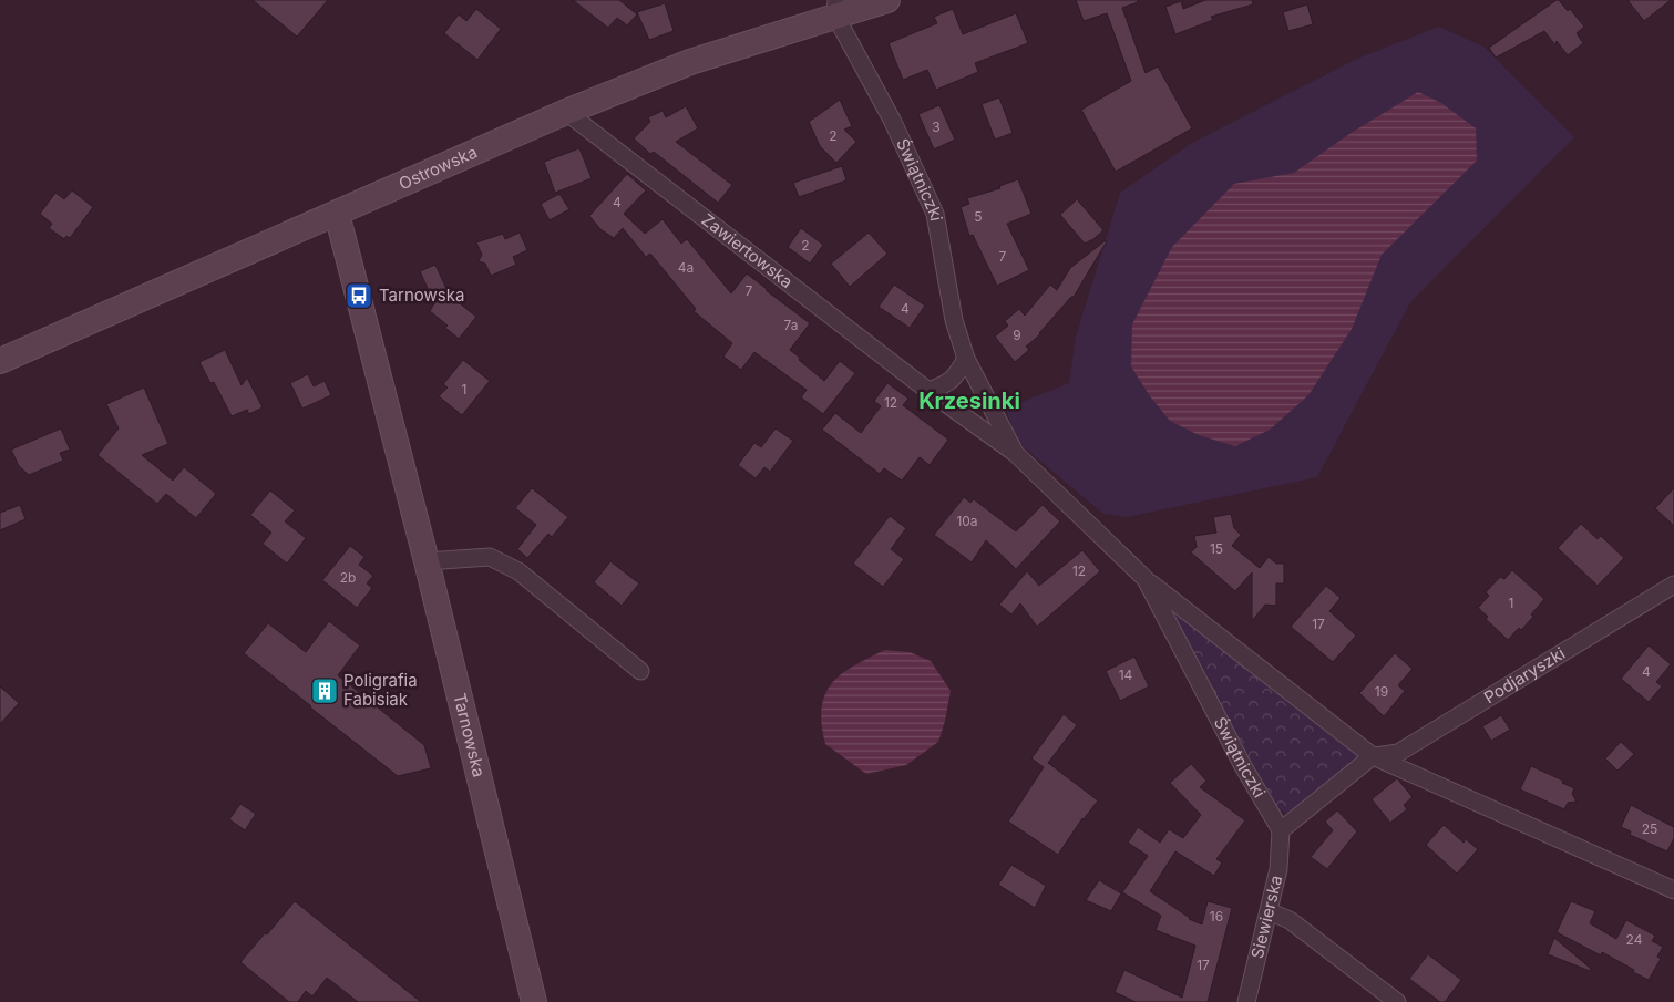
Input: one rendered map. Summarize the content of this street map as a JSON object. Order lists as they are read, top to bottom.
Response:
{
  "streets": {
    "street": [
      "Ostrowska",
      "Świątniczki",
      "Zawiertowska",
      "Podjaryszki",
      "Tarnowska",
      "Siewierska"
    ]
  },
  "crossings": [
    ["Ostrowska", "Świątniczki"],
    ["Ostrowska", "Zawiertowska"],
    ["Ostrowska", "Tarnowska"],
    ["Świątniczki", "Zawiertowska"],
    ["Świątniczki", "Podjaryszki"],
    ["Świątniczki", "Siewierska"]
  ],
  "districts": ["Krzesinki"],
  "places": {
    "bus stop": ["Tarnowska"],
    "building": ["Poligrafia Fabisiak"]
  },
  "house_numbers": [
    "3",
    "2",
    "4",
    "5",
    "2",
    "7",
    "4a",
    "7",
    "4",
    "7a",
    "9",
    "1",
    "12",
    "10a",
    "15",
    "12",
    "2b",
    "1",
    "17",
    "4",
    "14",
    "19",
    "25",
    "16",
    "24",
    "17"
  ]
}
